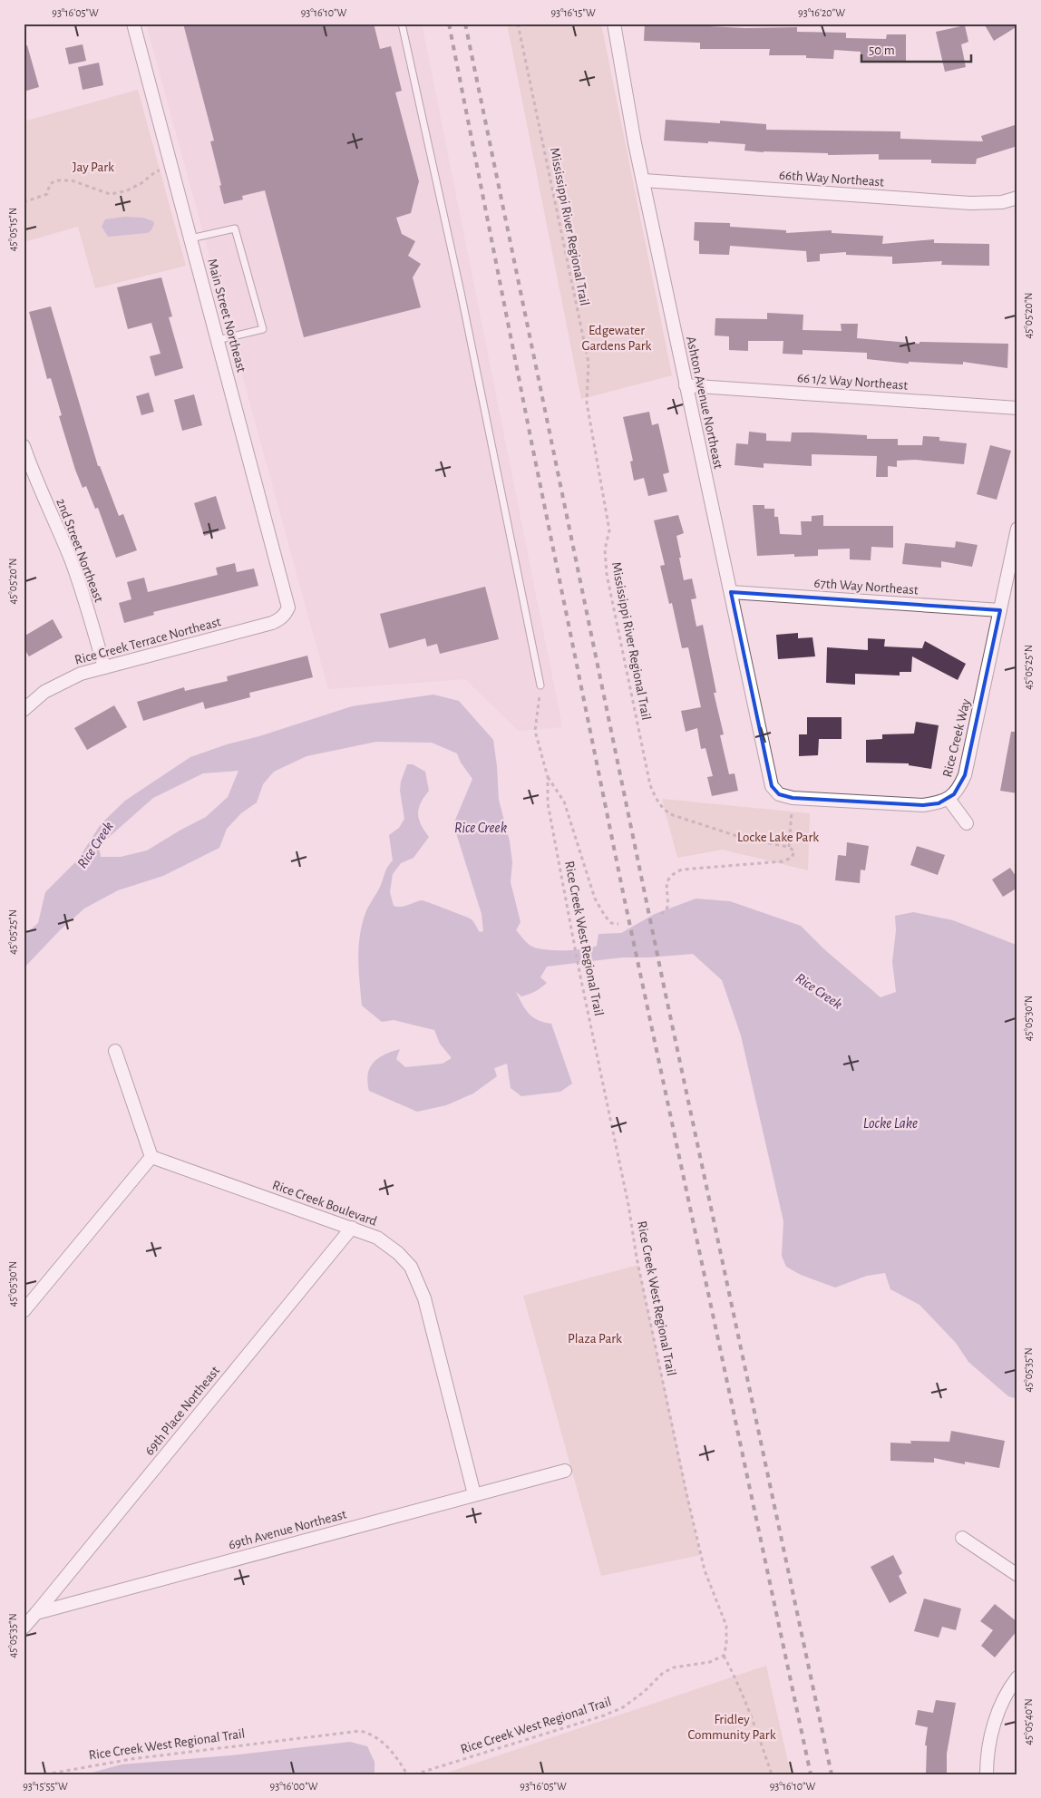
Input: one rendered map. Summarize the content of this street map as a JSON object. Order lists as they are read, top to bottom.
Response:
{
  "streets": {
    "street": [
      "66th Way Northeast",
      "Main Street Northeast",
      "66 1/2 Way Northeast",
      "Ashton Avenue Northeast",
      "2nd Street Northeast",
      "67th Way Northeast",
      "Rice Creek Terrace Northeast",
      "Rice Creek Way",
      "Rice Creek Boulevard",
      "69th Place Northeast",
      "69th Avenue Northeast"
    ],
    "path": ["Mississippi River Regional Trail", "Rice Creek West Regional Trail"]
  },
  "crossings": [
    ["66th Way Northeast", "Ashton Avenue Northeast"],
    ["Main Street Northeast", "Rice Creek Terrace Northeast"],
    ["66 1/2 Way Northeast", "Ashton Avenue Northeast"],
    ["Ashton Avenue Northeast", "67th Way Northeast"],
    ["2nd Street Northeast", "Rice Creek Terrace Northeast"],
    ["67th Way Northeast", "Rice Creek Way"],
    ["Rice Creek Boulevard", "69th Place Northeast"],
    ["Rice Creek Boulevard", "69th Avenue Northeast"],
    ["69th Place Northeast", "69th Avenue Northeast"]
  ],
  "water": ["Rice Creek", "Locke Lake"],
  "parks": [
    "Jay Park",
    "Edgewater Gardens Park",
    "Locke Lake Park",
    "Plaza Park",
    "Fridley Community Park"
  ],
  "scale_bar": "50 m",
  "coordinates": [
    "93°16'05\"W",
    "93°16'10\"W",
    "93°16'15\"W",
    "93°16'20\"W",
    "45°05'15\"N",
    "45°05'20\"N",
    "45°05'25\"N",
    "45°05'30\"N",
    "45°05'35\"N",
    "45°05'40\"N",
    "93°15'55\"W",
    "93°16'00\"W"
  ]
}
